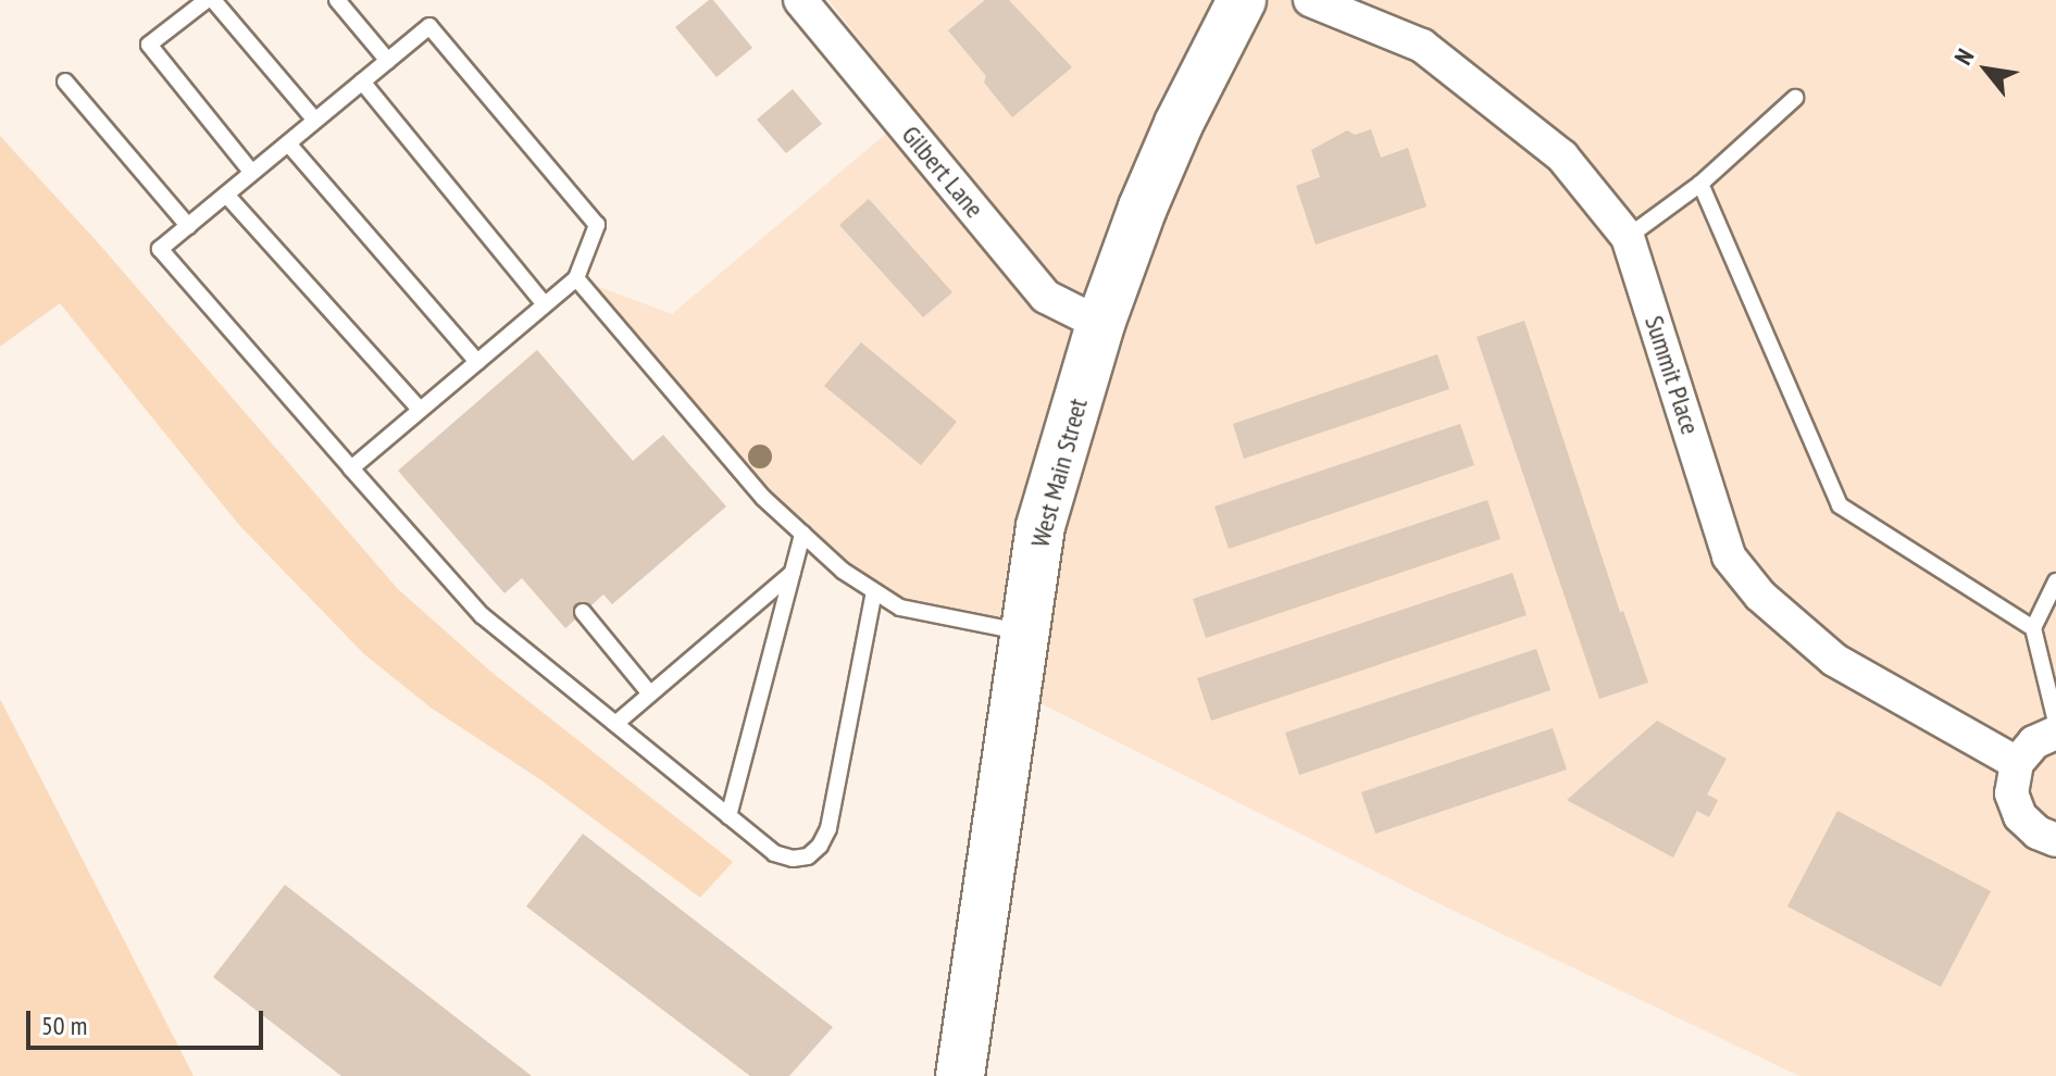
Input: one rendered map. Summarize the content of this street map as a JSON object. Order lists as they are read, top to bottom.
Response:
{
  "streets": {
    "main road": ["West Main Street"],
    "street": ["Gilbert Lane", "Summit Place"]
  },
  "crossings": [
    ["Gilbert Lane", "West Main Street"]
  ],
  "scale_bar": "50 m",
  "north": "top left"
}
